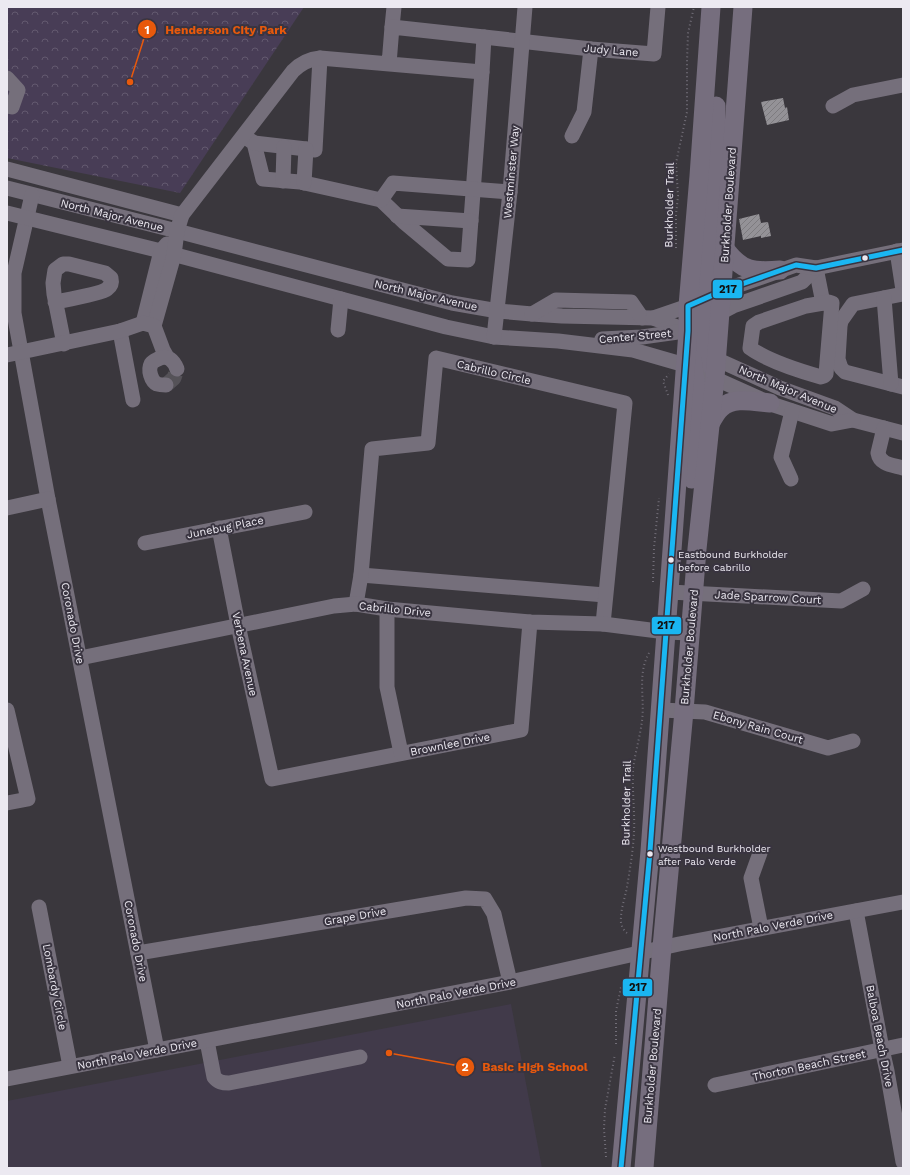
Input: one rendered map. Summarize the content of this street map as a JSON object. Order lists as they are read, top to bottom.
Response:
{
  "streets": {
    "main road": ["Burkholder Boulevard"],
    "street": [
      "Judy Lane",
      "Westminster Way",
      "North Major Avenue",
      "Center Street",
      "Cabrillo Circle",
      "Junebug Place",
      "Jade Sparrow Court",
      "Cabrillo Drive",
      "Coronado Drive",
      "Verbena Avenue",
      "Ebony Rain Court",
      "Brownlee Drive",
      "Grape Drive",
      "North Palo Verde Drive",
      "Lombardy Circle",
      "Balboa Beach Drive",
      "Thorton Beach Street"
    ],
    "path": ["Burkholder Trail"]
  },
  "crossings": [
    ["Judy Lane", "Westminster Way"],
    ["Westminster Way", "North Major Avenue"],
    ["Burkholder Boulevard", "North Major Avenue"],
    ["Burkholder Boulevard", "Center Street"],
    ["Burkholder Boulevard", "Jade Sparrow Court"],
    ["Burkholder Boulevard", "Cabrillo Drive"],
    ["Burkholder Boulevard", "Ebony Rain Court"],
    ["Burkholder Boulevard", "North Palo Verde Drive"],
    ["North Major Avenue", "Center Street"],
    ["North Major Avenue", "Coronado Drive"],
    ["Cabrillo Circle", "Cabrillo Drive"],
    ["Junebug Place", "Verbena Avenue"],
    ["Cabrillo Drive", "Coronado Drive"],
    ["Cabrillo Drive", "Verbena Avenue"],
    ["Cabrillo Drive", "Brownlee Drive"],
    ["Coronado Drive", "Grape Drive"],
    ["Coronado Drive", "North Palo Verde Drive"],
    ["Verbena Avenue", "Brownlee Drive"],
    ["Grape Drive", "North Palo Verde Drive"],
    ["North Palo Verde Drive", "Lombardy Circle"],
    ["North Palo Verde Drive", "Balboa Beach Drive"],
    ["Balboa Beach Drive", "Thorton Beach Street"]
  ],
  "places": [
    "Henderson City Park",
    "Eastbound Burkholder before Cabrillo",
    "Westbound Burkholder after Palo Verde",
    "Basic High School"
  ],
  "lines": ["transit line 217"]
}
